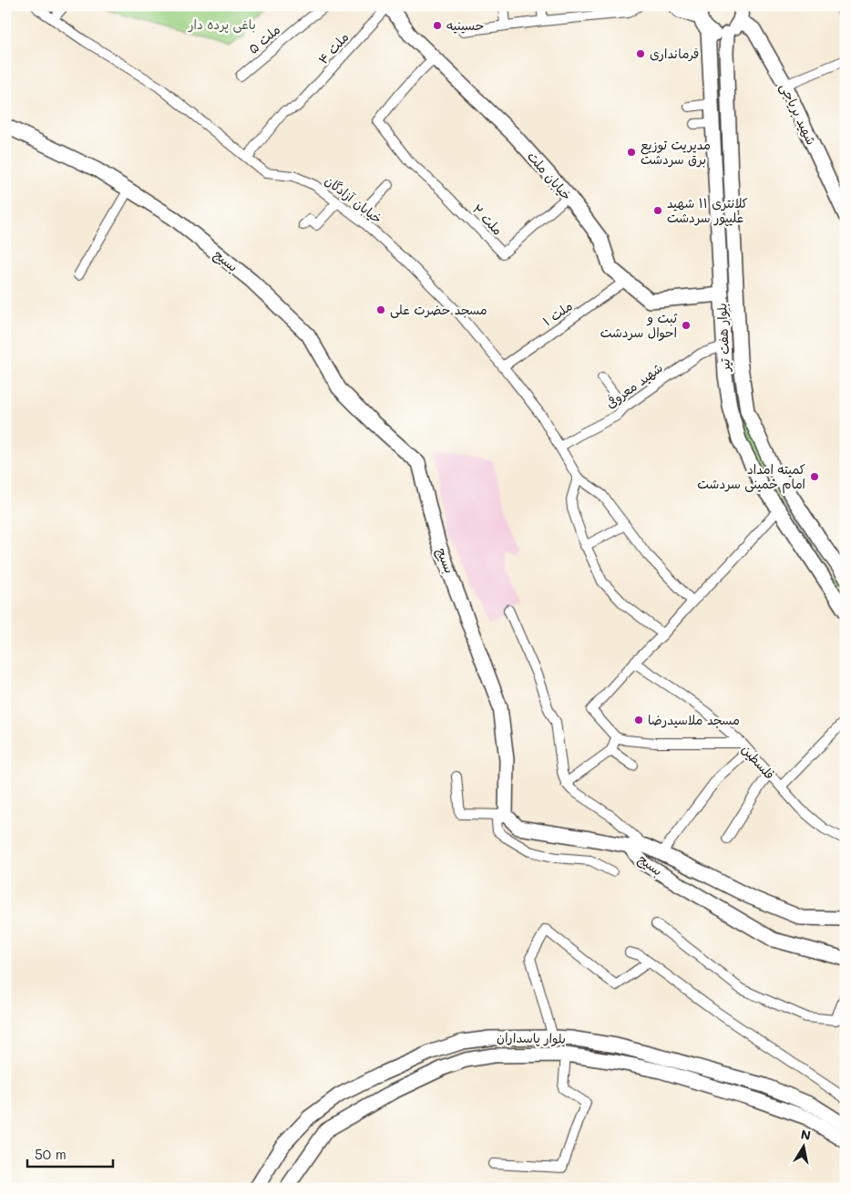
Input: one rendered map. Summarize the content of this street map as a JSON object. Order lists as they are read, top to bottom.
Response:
{
  "streets": {
    "main road": [
      "شهید بریاجی",
      "خیابان ملت",
      "بسیج",
      "بلوار هفت تیر",
      "بلوار پاسداران"
    ],
    "street": [
      "ملت ۵",
      "ملت ۴",
      "خیابان آزادگان",
      "ملت ۲",
      "ملت ۱",
      "شهید معروفی",
      "فلسطین"
    ]
  },
  "crossings": [
    ["ملت ۴", "خیابان ملت"],
    ["ملت ۴", "خیابان آزادگان"],
    ["خیابان ملت", "ملت ۲"],
    ["خیابان ملت", "ملت ۱"],
    ["خیابان ملت", "بلوار هفت تیر"],
    ["خیابان آزادگان", "ملت ۱"],
    ["خیابان آزادگان", "شهید معروفی"],
    ["بلوار هفت تیر", "شهید معروفی"]
  ],
  "parks": ["باغی پرده دار"],
  "places": [
    "حسینیه",
    "فرمانداری",
    "مدیریت توزیع برق سردشت",
    "کلانتری ۱۱ شهید علیپور سردشت",
    "مسجد حضرت علی",
    "ثبت و احوال سردشت",
    "کمیته امداد امام خمینی سردشت",
    "مسجد ملاسیدرضا"
  ],
  "scale_bar": "50 m",
  "north": "top"
}
